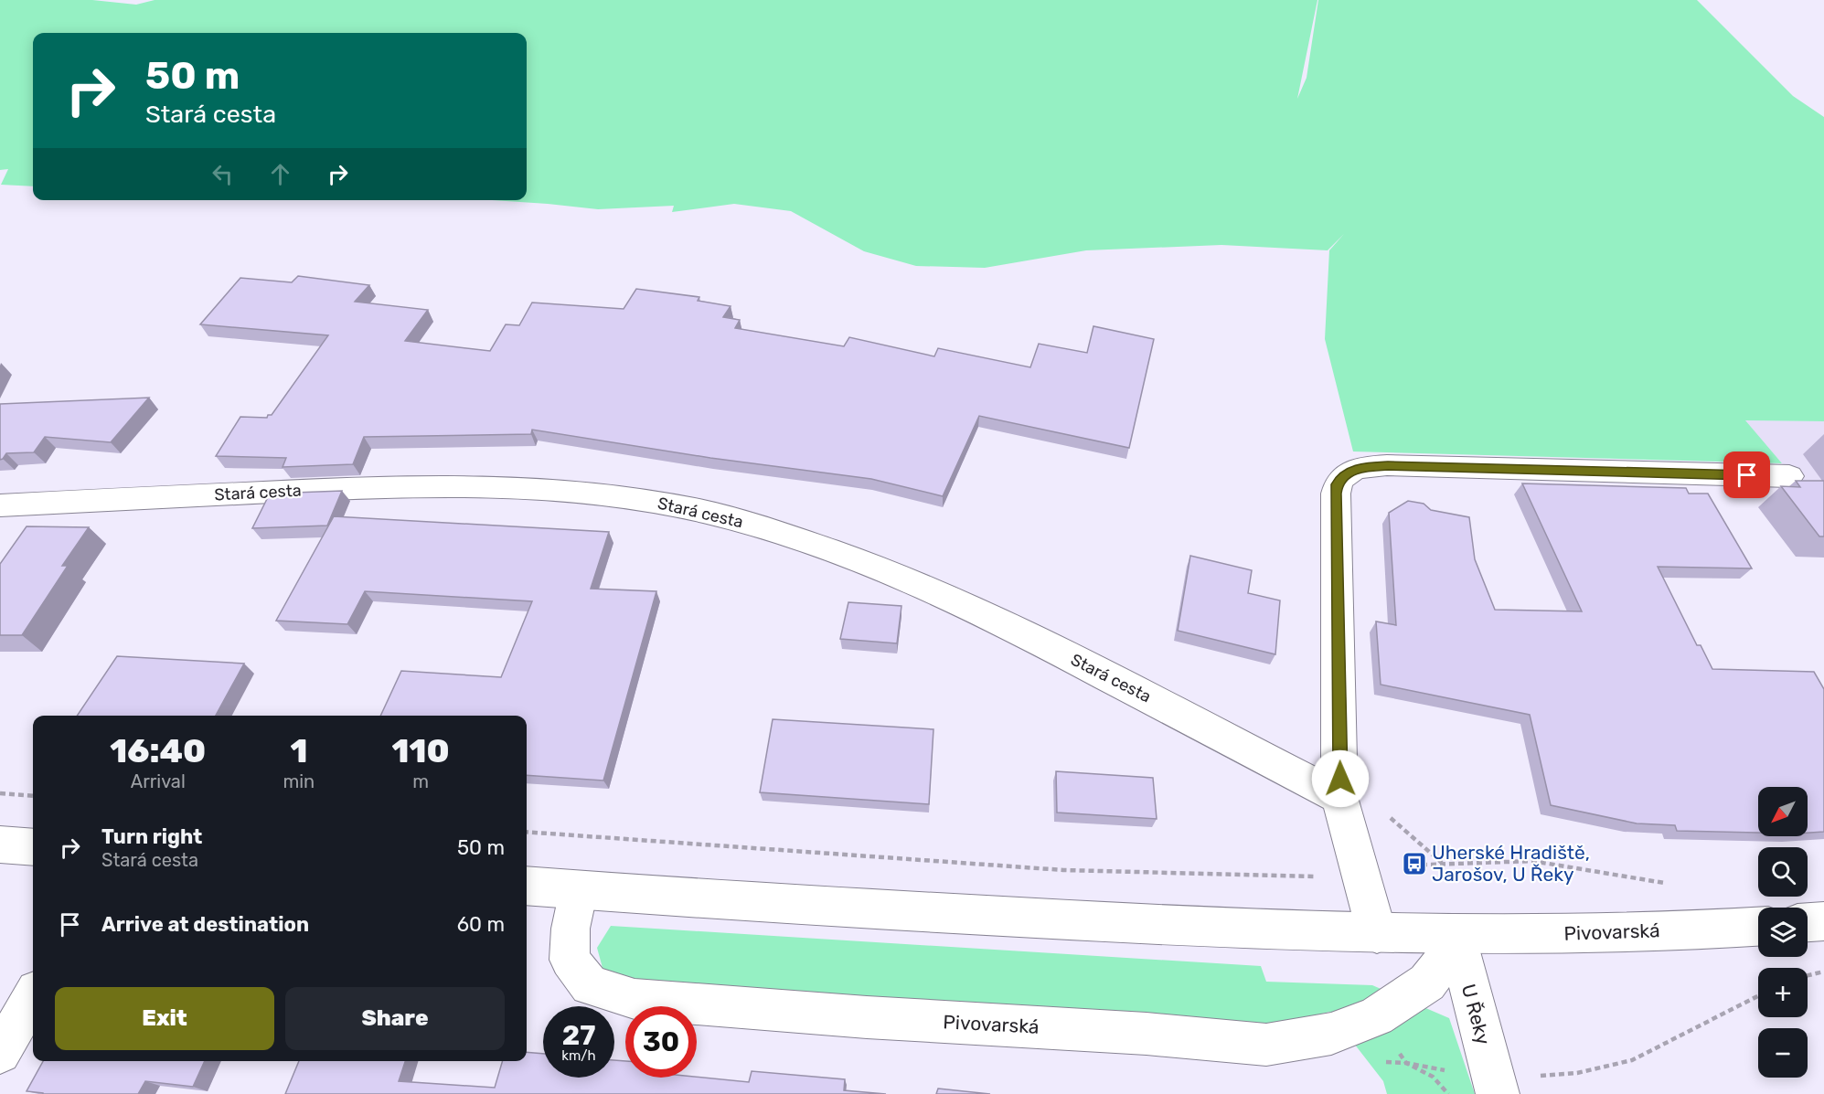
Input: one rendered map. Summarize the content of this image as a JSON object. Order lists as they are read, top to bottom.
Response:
{
  "streets": {
    "street": ["Stará cesta", "Pivovarská", "U Řeky"]
  },
  "crossings": [
    ["Pivovarská", "U Řeky"]
  ],
  "places": {
    "bus stop": ["Uherské Hradiště, Jarošov, U Řeky"]
  },
  "north": "bottom left",
  "page": {
    "turn": ["50 m", "Stará cesta"],
    "eta": [
      "16:40",
      "Arrival",
      "1",
      "min",
      "110",
      "m"
    ],
    "map_buttons": ["+", "−"],
    "list": [
      {
        "name": "Turn right",
        "note": "Stará cesta",
        "value": "50 m"
      },
      {
        "name": "Arrive at destination",
        "value": "60 m"
      }
    ],
    "buttons": ["Exit", "Share"],
    "speed": "27 km/h",
    "limit": "30"
  }
}
